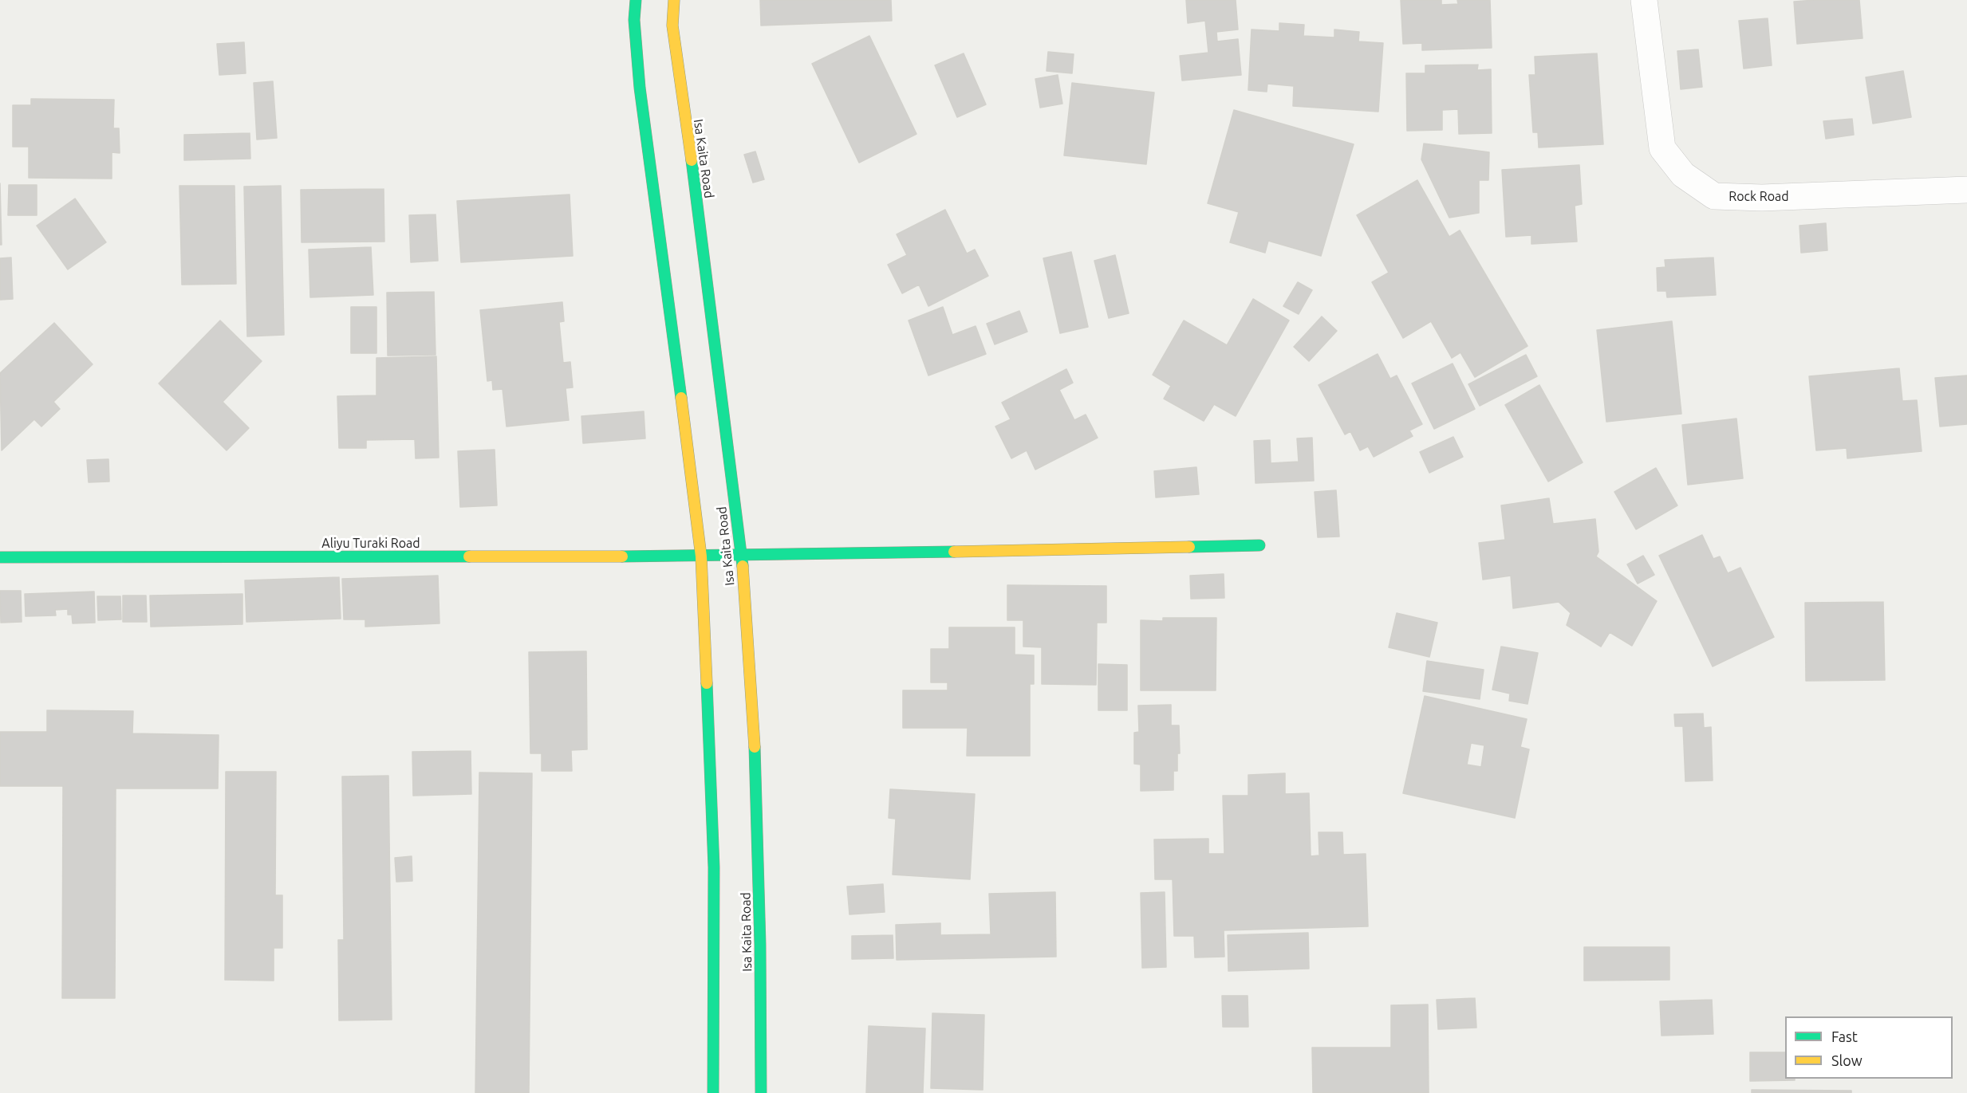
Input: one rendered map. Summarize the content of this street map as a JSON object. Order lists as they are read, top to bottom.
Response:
{
  "streets": {
    "main road": ["Isa Kaita Road", "Aliyu Turaki Road"],
    "street": ["Rock Road"]
  },
  "crossings": [
    ["Isa Kaita Road", "Aliyu Turaki Road"]
  ],
  "legend": ["Fast", "Slow"]
}
